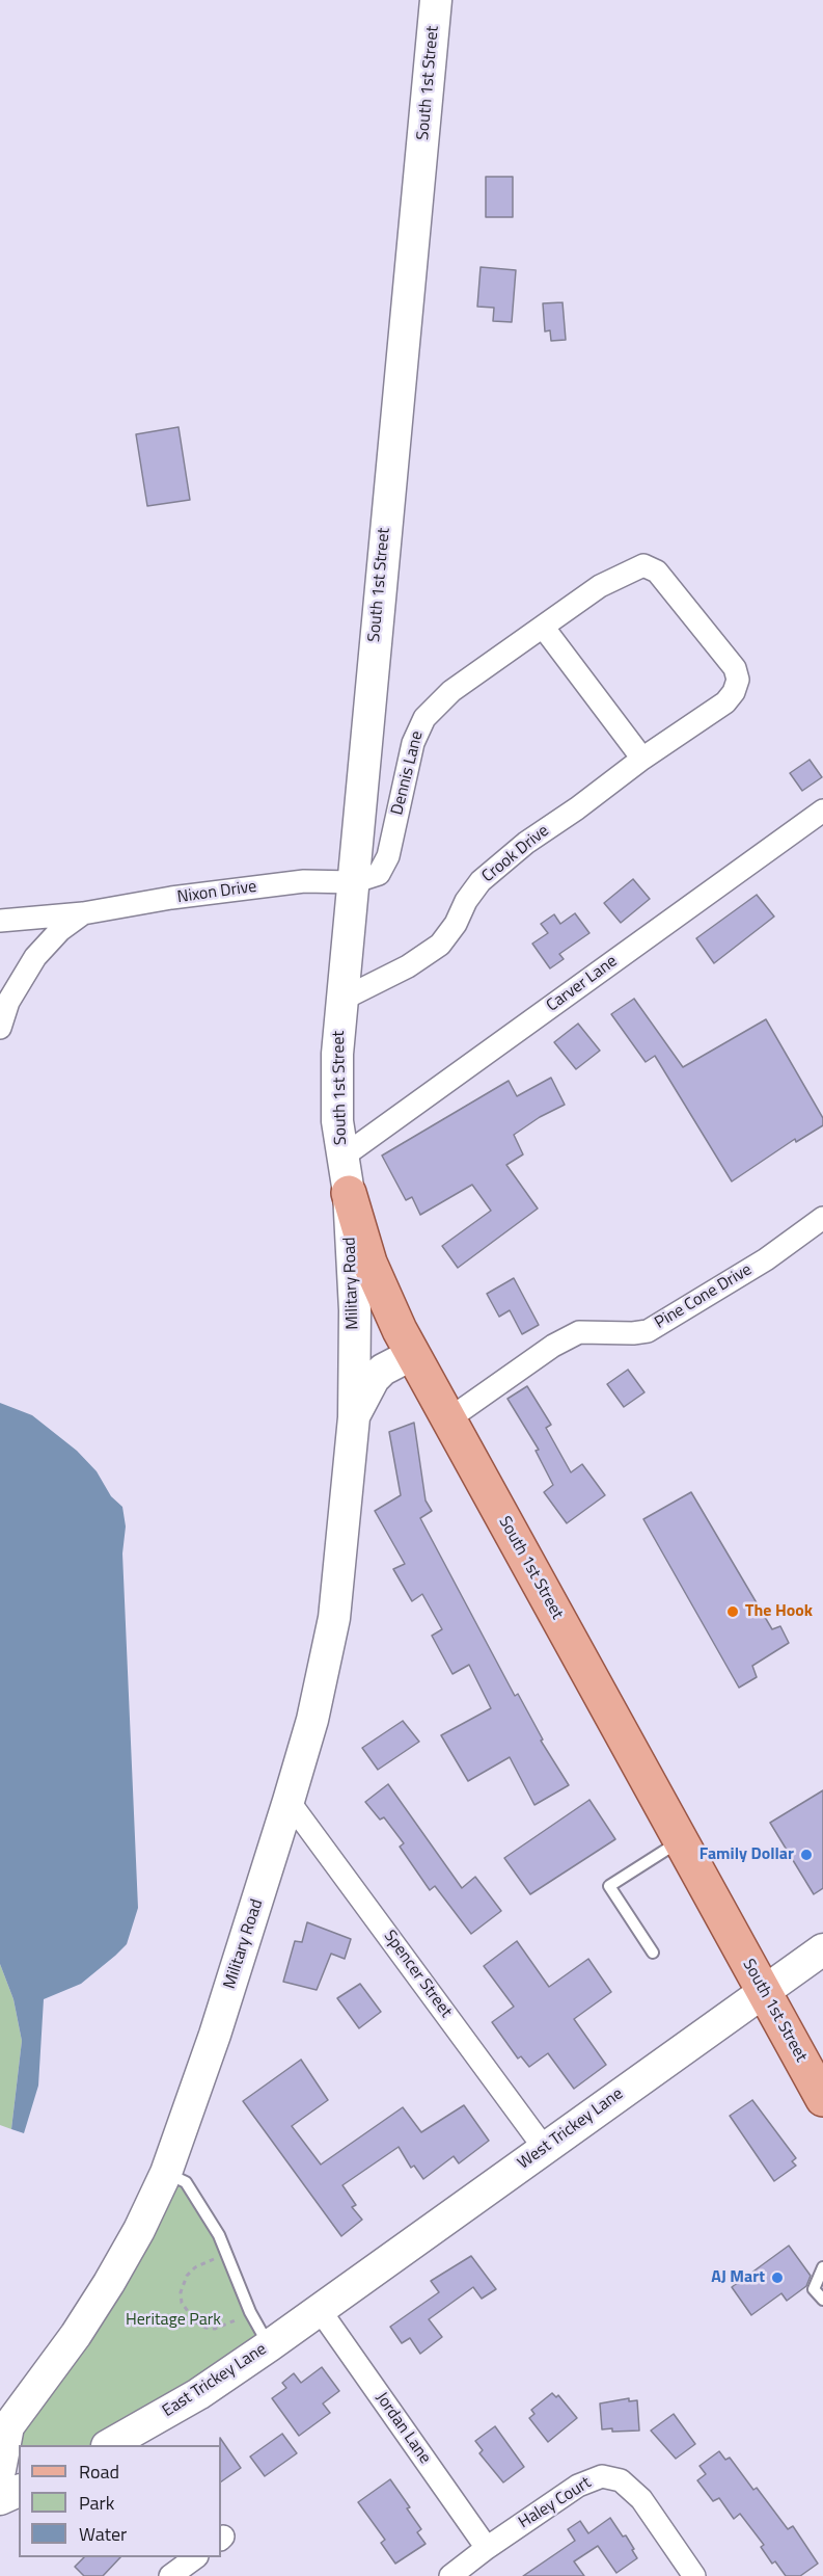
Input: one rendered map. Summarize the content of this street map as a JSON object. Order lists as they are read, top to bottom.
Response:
{
  "streets": {
    "main road": [
      "South 1st Street",
      "Military Road",
      "West Trickey Lane",
      "East Trickey Lane"
    ],
    "street": [
      "Dennis Lane",
      "Crook Drive",
      "Nixon Drive",
      "Carver Lane",
      "Pine Cone Drive",
      "Spencer Street",
      "Jordan Lane",
      "Haley Court"
    ]
  },
  "crossings": [
    ["South 1st Street", "Dennis Lane"],
    ["South 1st Street", "Crook Drive"],
    ["South 1st Street", "Nixon Drive"],
    ["South 1st Street", "Carver Lane"],
    ["South 1st Street", "Military Road"],
    ["South 1st Street", "Pine Cone Drive"],
    ["South 1st Street", "West Trickey Lane"],
    ["Dennis Lane", "Crook Drive"],
    ["Dennis Lane", "Nixon Drive"],
    ["Military Road", "Spencer Street"],
    ["Spencer Street", "West Trickey Lane"],
    ["West Trickey Lane", "East Trickey Lane"],
    ["West Trickey Lane", "Jordan Lane"],
    ["East Trickey Lane", "Jordan Lane"],
    ["Jordan Lane", "Haley Court"]
  ],
  "parks": ["Heritage Park"],
  "places": ["The Hook", "Family Dollar", "AJ Mart"],
  "legend": ["Road", "Park", "Water"]
}
